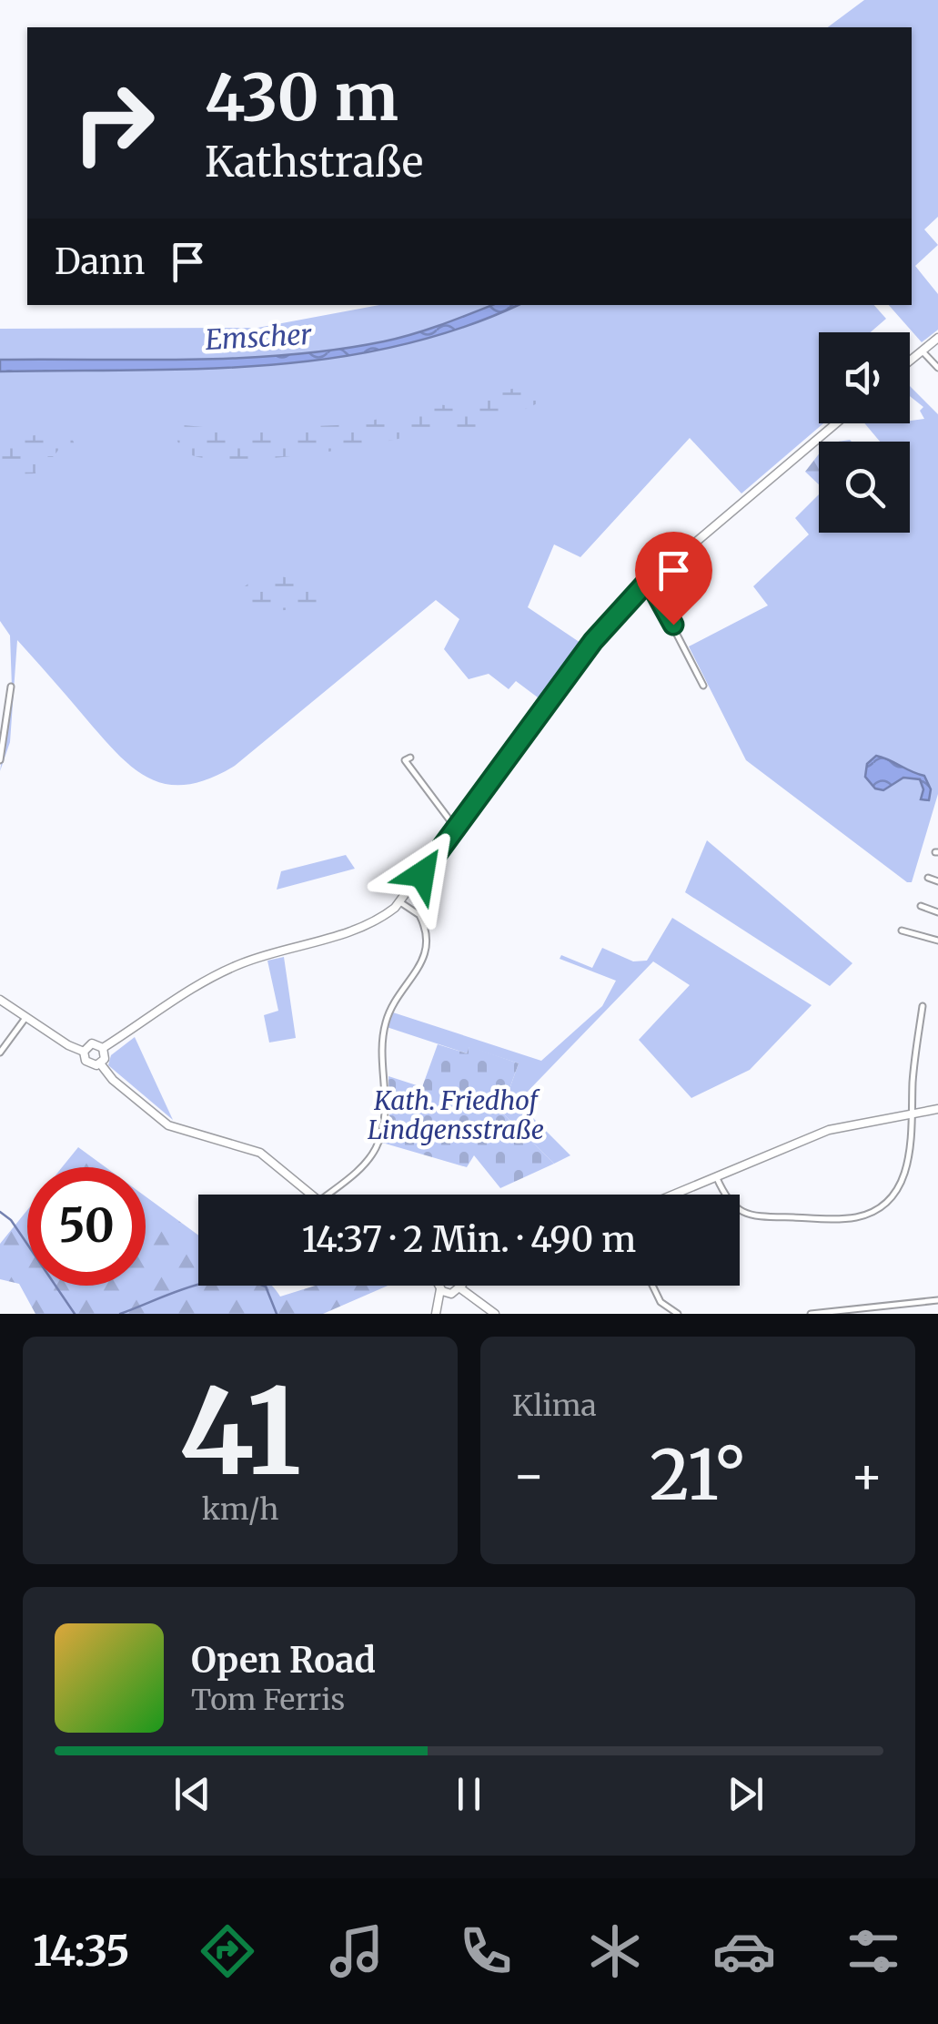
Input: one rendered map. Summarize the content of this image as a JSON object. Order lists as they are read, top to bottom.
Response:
{
  "water": ["Emscher"],
  "parks": ["Kath. Friedhof Lindgensstraße"],
  "page": {
    "turn": ["430 m", "Kathstraße"],
    "then": "Dann",
    "limit": "50",
    "trip": "14:37 · 2 Min. · 490 m",
    "tile": [
      ["41", "km/h"],
      "Klima"
    ],
    "heat": ["−", "21°", "+"],
    "song": ["Open Road", "Tom Ferris"],
    "tabs": "14:35"
  }
}
